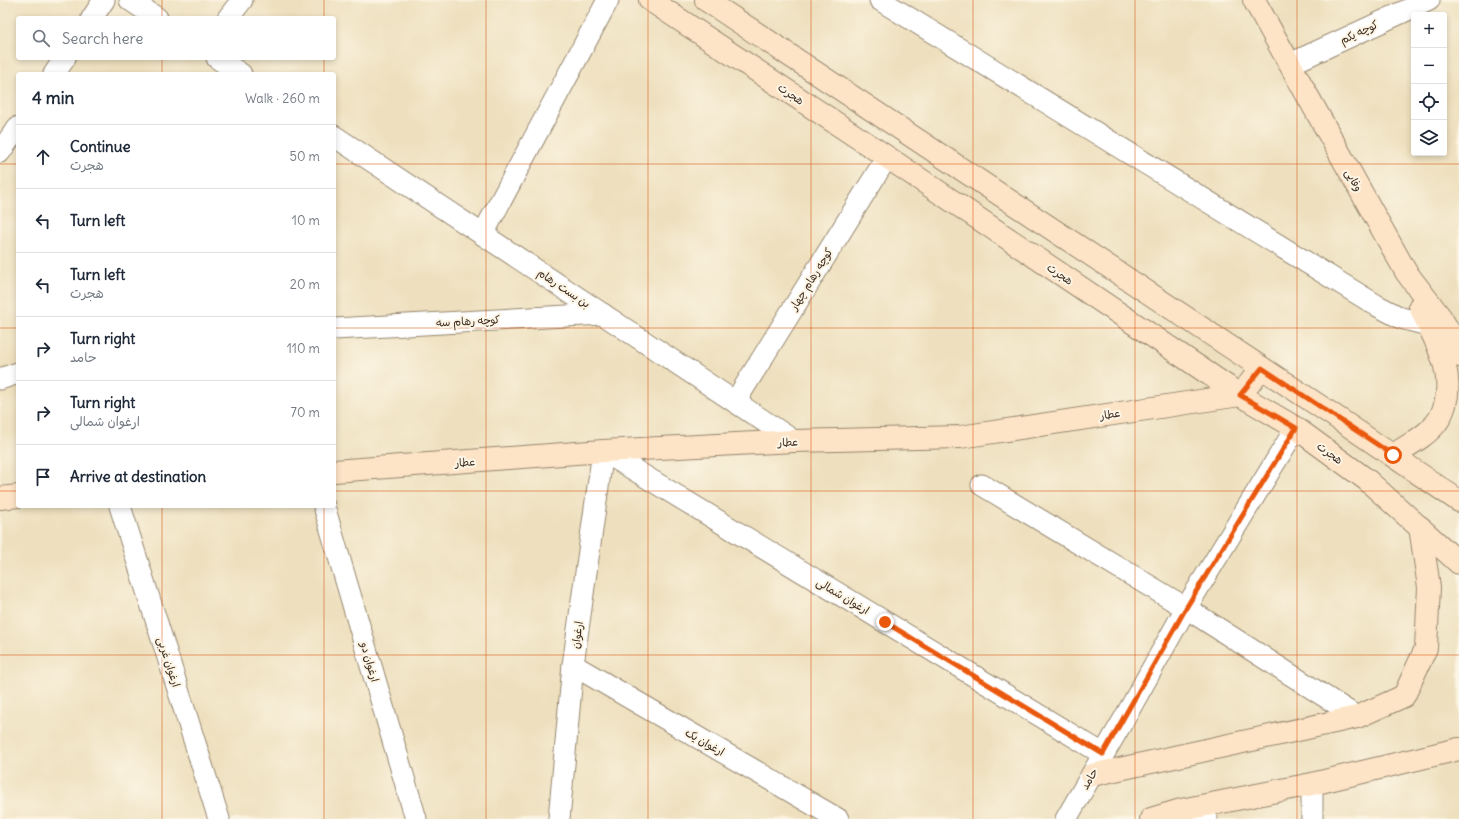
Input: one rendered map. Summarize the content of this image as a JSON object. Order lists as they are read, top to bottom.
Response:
{
  "streets": {
    "street": [
      "کوچه یکم",
      "هجرت",
      "وفایی",
      "کوچه رهام چهار",
      "بن بست رهام",
      "کوچه رهام سه",
      "عطار",
      "ارغوان شمالی",
      "ارغوان",
      "ارغوان غربی",
      "ارغوان دو",
      "ارغوان یک",
      "حامد"
    ]
  },
  "crossings": [
    ["کوچه یکم", "وفایی"],
    ["هجرت", "کوچه رهام چهار"],
    ["هجرت", "عطار"],
    ["هجرت", "حامد"],
    ["کوچه رهام چهار", "بن بست رهام"],
    ["بن بست رهام", "کوچه رهام سه"],
    ["بن بست رهام", "عطار"],
    ["عطار", "ارغوان شمالی"],
    ["عطار", "ارغوان"],
    ["ارغوان شمالی", "ارغوان"],
    ["ارغوان شمالی", "حامد"],
    ["ارغوان", "ارغوان یک"]
  ],
  "page": {
    "map_buttons": ["+", "−"],
    "search": "Search here",
    "heading": ["4 min", "Walk · 260 m"],
    "list": [
      ["Continue", "هجرت", "50 m"],
      ["Turn left", "10 m"],
      ["Turn left", "هجرت", "20 m"],
      ["Turn right", "حامد", "110 m"],
      ["Turn right", "ارغوان شمالی", "70 m"],
      "Arrive at destination"
    ]
  }
}
